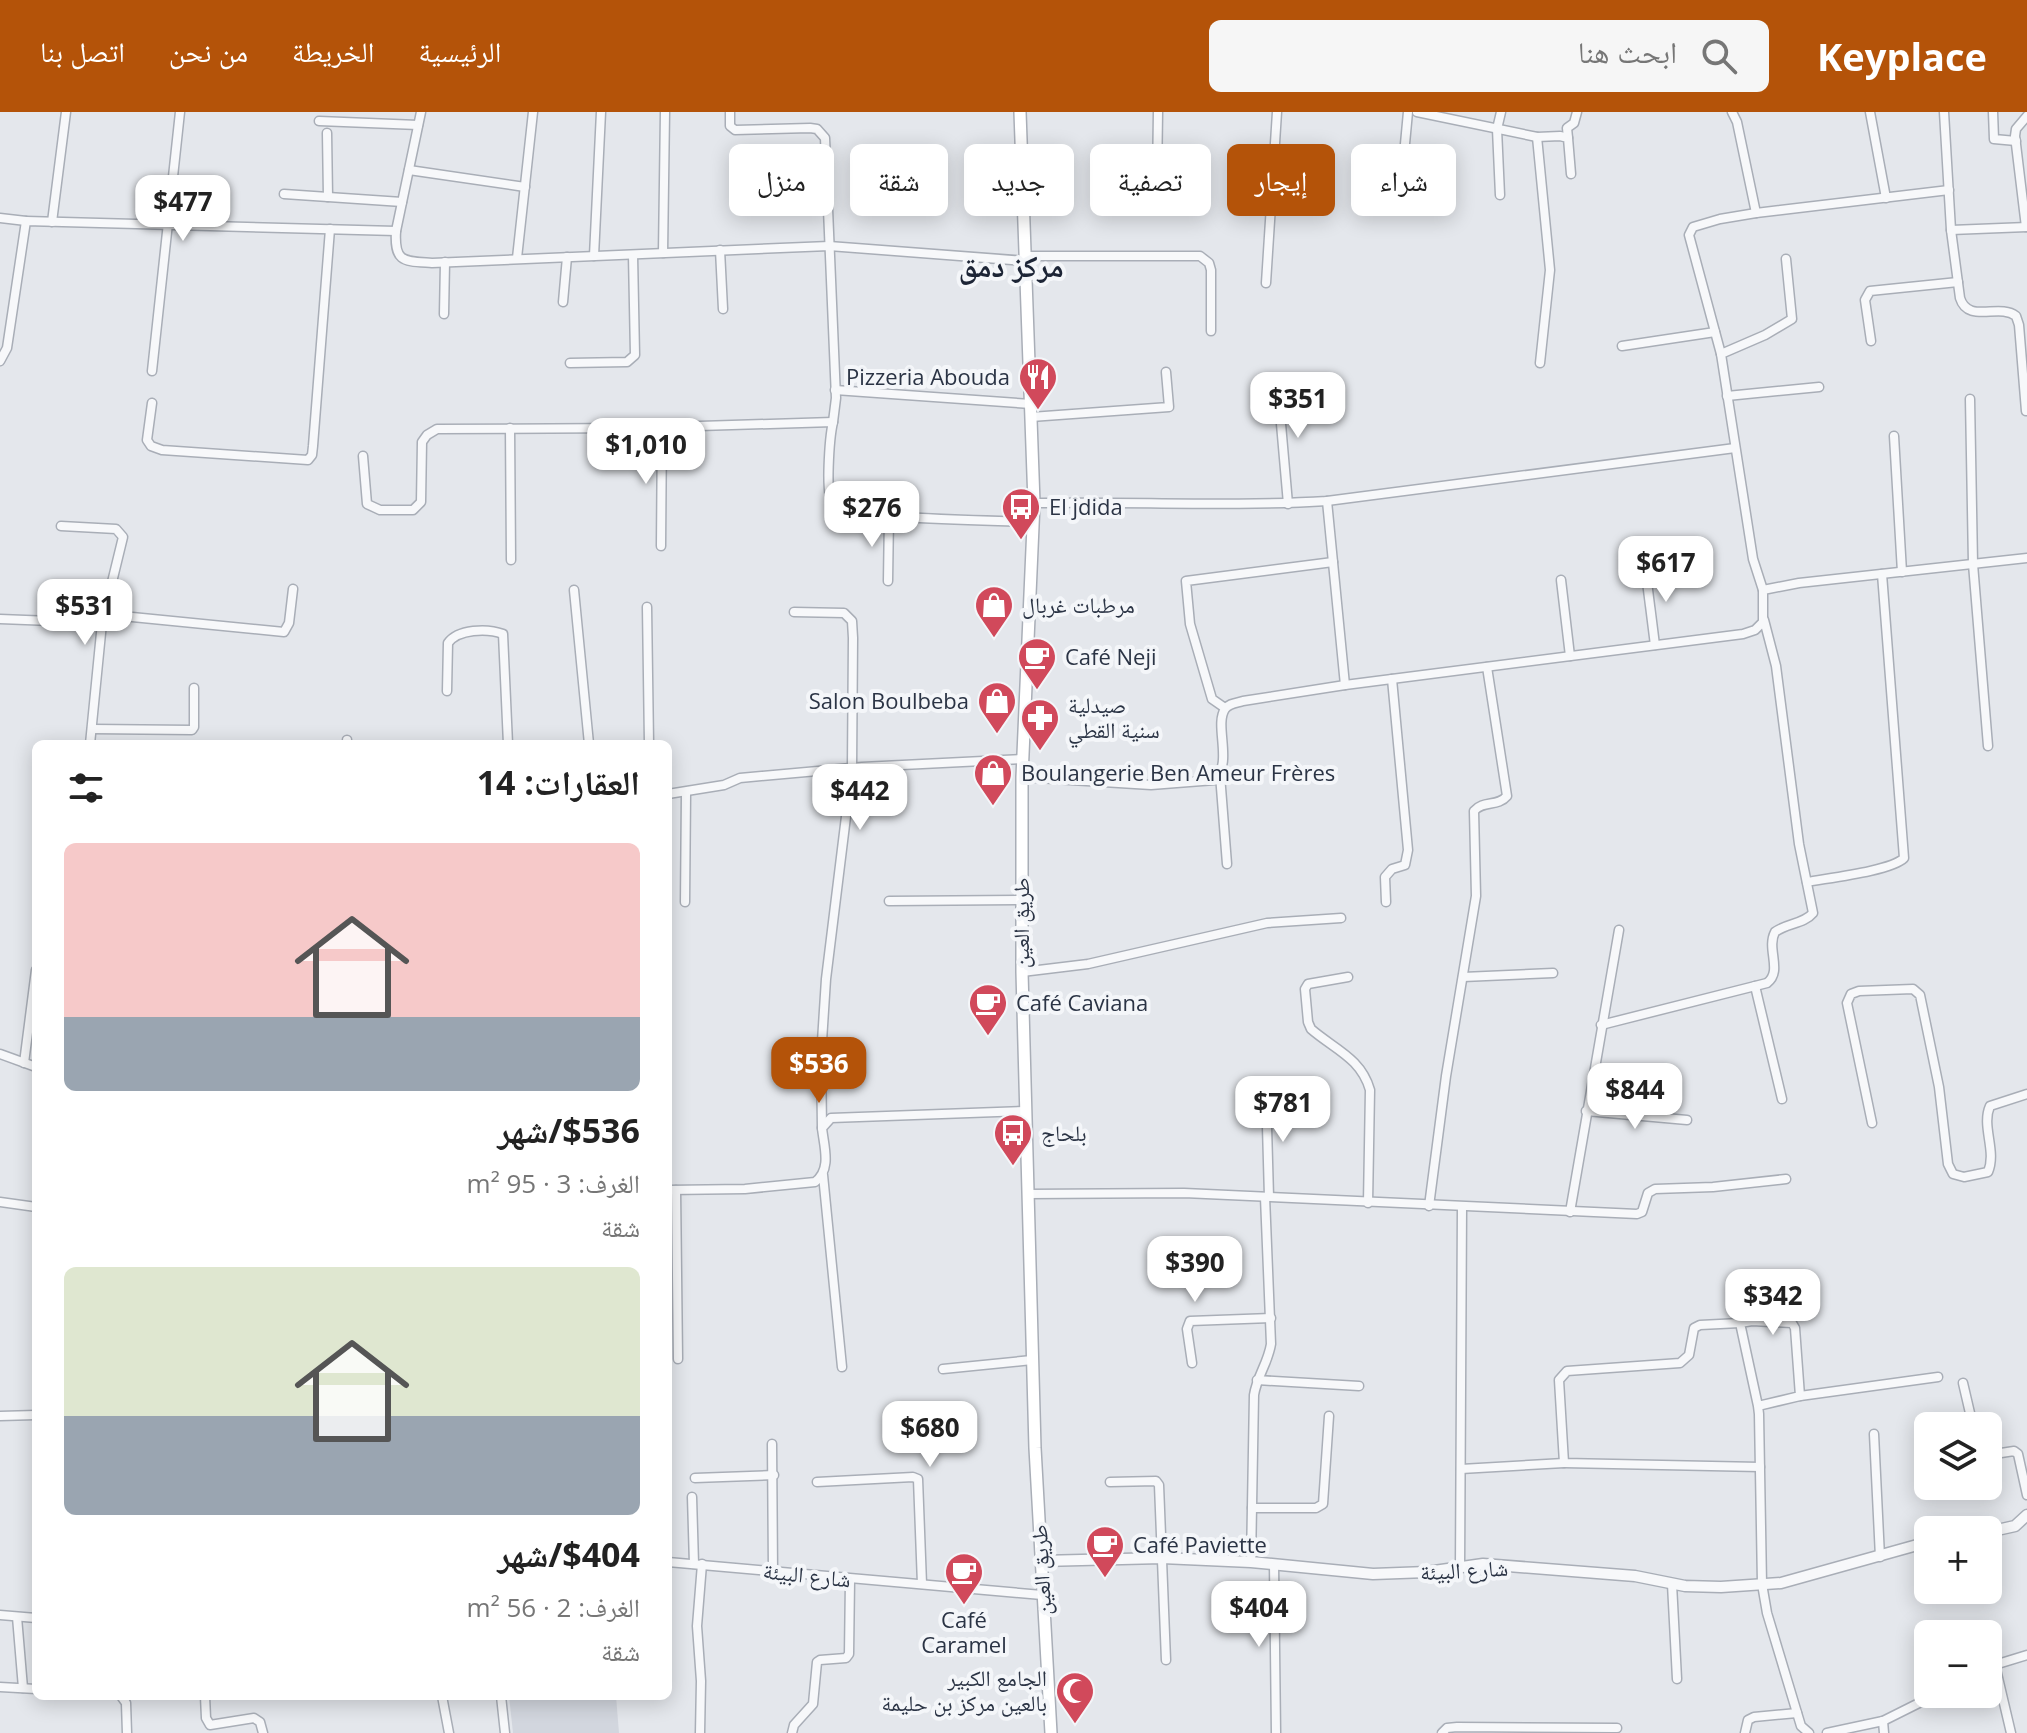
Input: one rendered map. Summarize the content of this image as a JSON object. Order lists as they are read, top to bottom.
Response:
{
  "streets": {
    "main road": ["طريق العين"],
    "street": ["شارع البيئة"]
  },
  "crossings": [
    ["طريق العين", "شارع البيئة"]
  ],
  "districts": ["مركز دمق"],
  "places": {
    "restaurant": ["Pizzeria Abouda"],
    "bus stop": ["El jdida", "بلحاج"],
    "shop": ["مرطبات غربال", "Salon Boulbeba", "Boulangerie Ben Ameur Frères"],
    "cafe": [
      "Café Neji",
      "Café Caviana",
      "Café Paviette",
      "Café Caramel"
    ],
    "pharmacy": ["صيدلية سنية القطي"],
    "mosque": ["الجامع الكبير بالعين مركز بن حليمة"]
  },
  "page": {
    "header": "Keyplace",
    "search": "ابحث هنا",
    "nav": [
      "الرئيسية",
      "الخريطة",
      "من نحن",
      "اتصل بنا"
    ],
    "chip": [
      "شراء",
      "إيجار",
      "تصفية",
      "جديد",
      "شقة",
      "منزل"
    ],
    "price": [
      "$477",
      "$351",
      "$1,010",
      "$276",
      "$617",
      "$531",
      "$442",
      "$536",
      "$844",
      "$781",
      "$390",
      "$342",
      "$680",
      "$404"
    ],
    "heading": "العقارات: 14",
    "list": [
      {
        "name": "$536/شهر",
        "note": "الغرف: 3 · 95 m² · شقة"
      },
      {
        "name": "$404/شهر",
        "note": "الغرف: 2 · 56 m² · شقة"
      }
    ],
    "map_buttons": ["+", "−"]
  }
}
